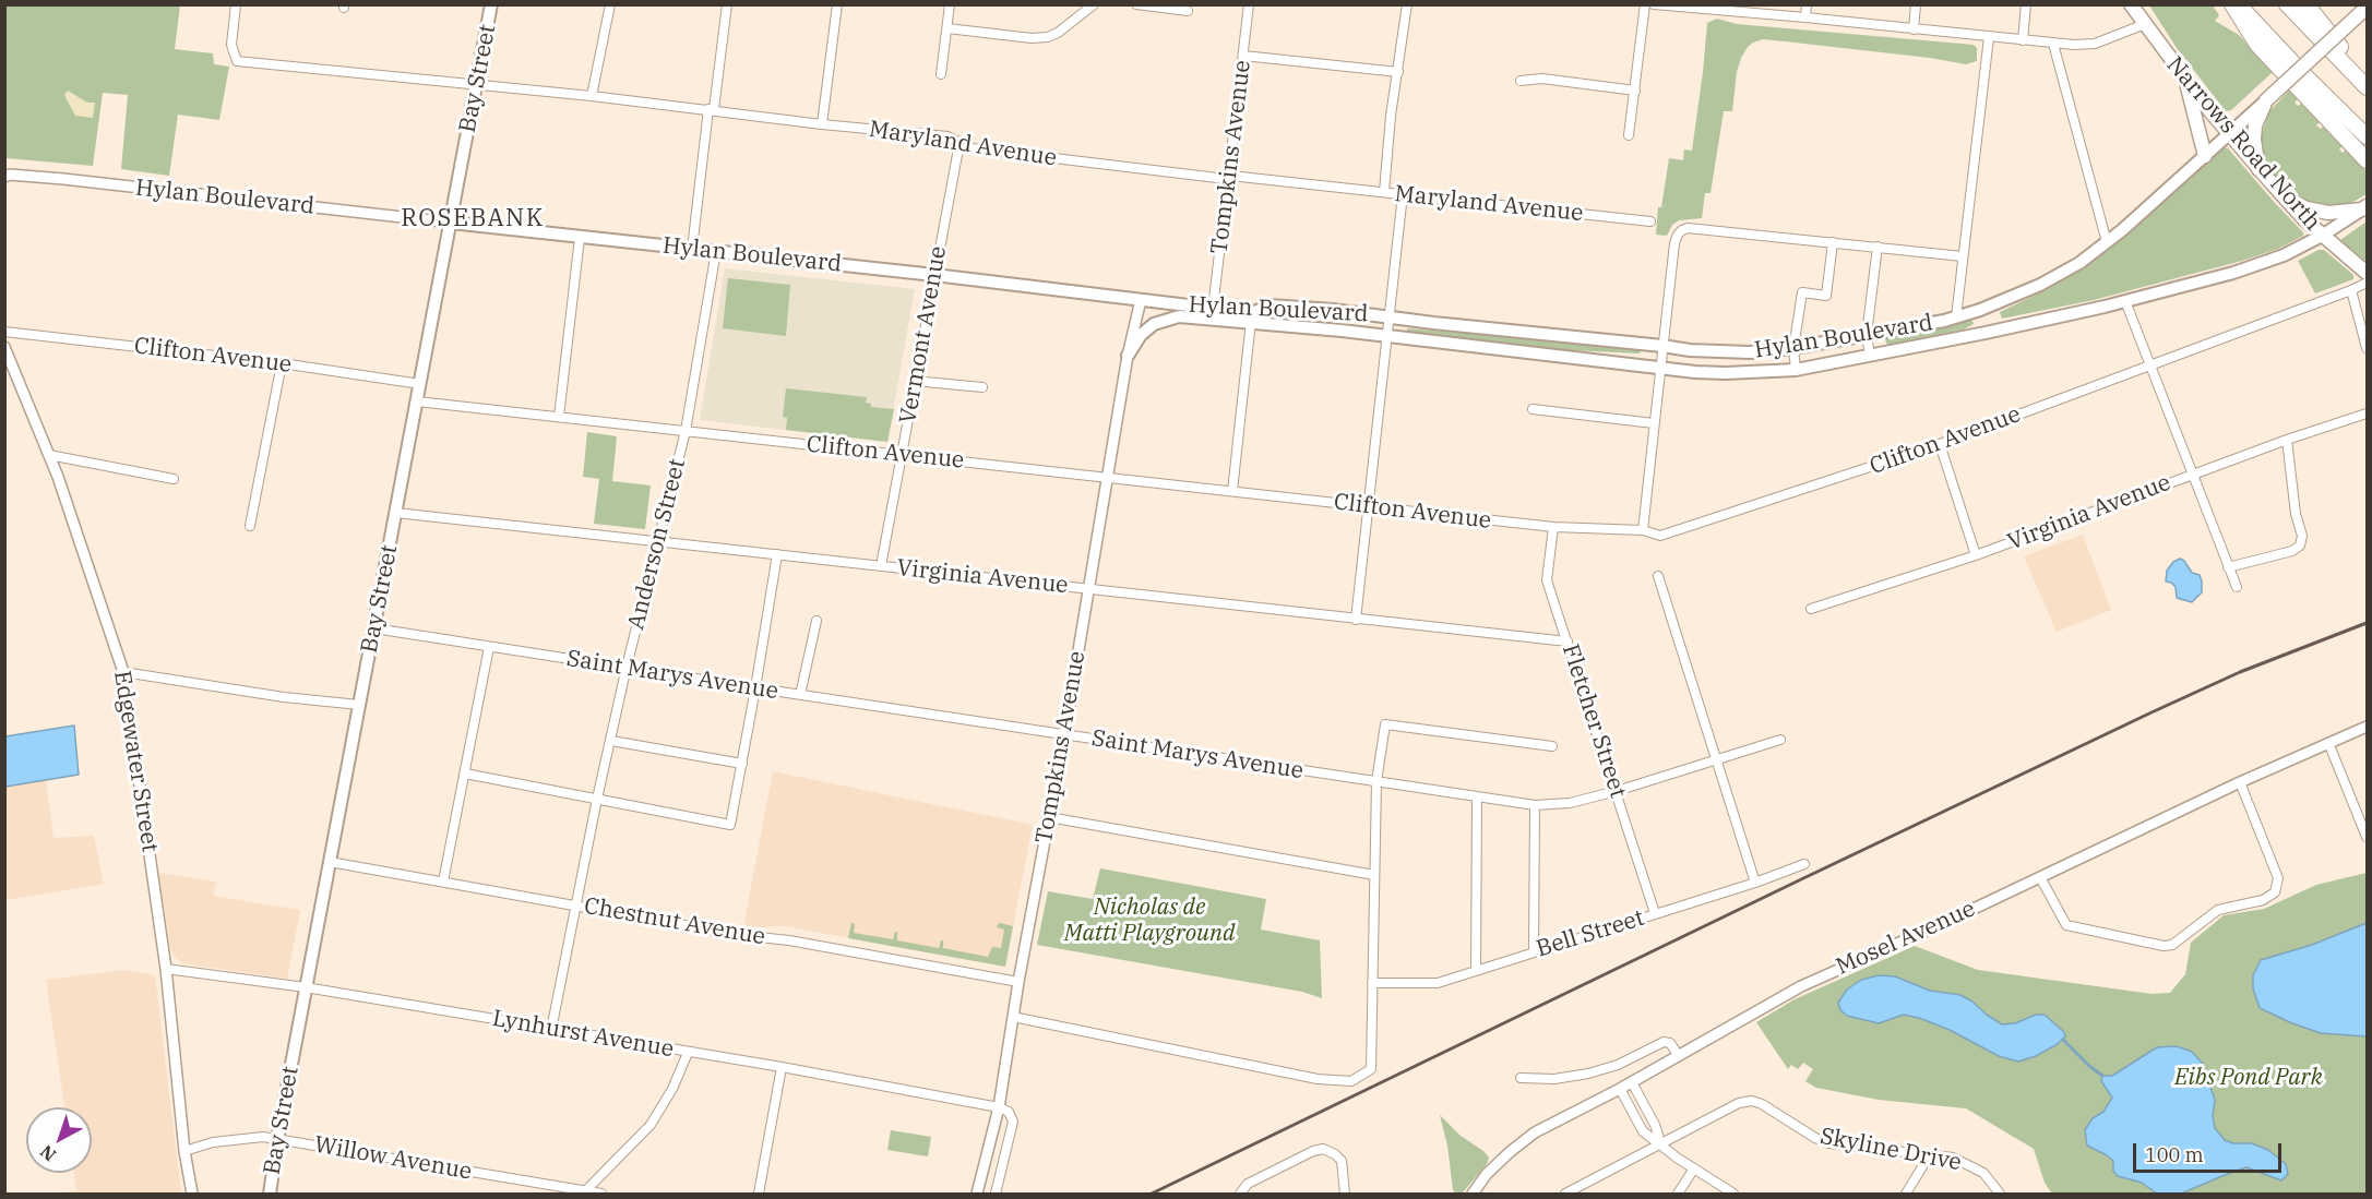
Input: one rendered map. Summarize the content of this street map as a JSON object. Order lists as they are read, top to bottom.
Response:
{
  "streets": {
    "main road": ["Bay Street", "Narrows Road North", "Hylan Boulevard"],
    "street": [
      "Maryland Avenue",
      "Tompkins Avenue",
      "Vermont Avenue",
      "Clifton Avenue",
      "Virginia Avenue",
      "Anderson Street",
      "Saint Marys Avenue",
      "Fletcher Street",
      "Edgewater Street",
      "Chestnut Avenue",
      "Bell Street",
      "Mosel Avenue",
      "Lynhurst Avenue",
      "Skyline Drive",
      "Willow Avenue"
    ]
  },
  "crossings": [
    ["Bay Street", "Maryland Avenue"],
    ["Bay Street", "Hylan Boulevard"],
    ["Bay Street", "Clifton Avenue"],
    ["Bay Street", "Virginia Avenue"],
    ["Bay Street", "Saint Marys Avenue"],
    ["Bay Street", "Chestnut Avenue"],
    ["Bay Street", "Lynhurst Avenue"],
    ["Bay Street", "Willow Avenue"],
    ["Maryland Avenue", "Tompkins Avenue"],
    ["Maryland Avenue", "Vermont Avenue"],
    ["Narrows Road North", "Hylan Boulevard"],
    ["Tompkins Avenue", "Hylan Boulevard"],
    ["Tompkins Avenue", "Clifton Avenue"],
    ["Tompkins Avenue", "Virginia Avenue"],
    ["Tompkins Avenue", "Saint Marys Avenue"],
    ["Tompkins Avenue", "Chestnut Avenue"],
    ["Tompkins Avenue", "Lynhurst Avenue"],
    ["Hylan Boulevard", "Vermont Avenue"],
    ["Hylan Boulevard", "Anderson Street"],
    ["Vermont Avenue", "Clifton Avenue"],
    ["Vermont Avenue", "Virginia Avenue"],
    ["Clifton Avenue", "Anderson Street"],
    ["Clifton Avenue", "Fletcher Street"],
    ["Virginia Avenue", "Anderson Street"],
    ["Virginia Avenue", "Fletcher Street"],
    ["Anderson Street", "Saint Marys Avenue"],
    ["Anderson Street", "Chestnut Avenue"],
    ["Anderson Street", "Lynhurst Avenue"],
    ["Saint Marys Avenue", "Fletcher Street"],
    ["Fletcher Street", "Bell Street"],
    ["Edgewater Street", "Lynhurst Avenue"],
    ["Edgewater Street", "Willow Avenue"]
  ],
  "districts": ["ROSEBANK"],
  "parks": ["Nicholas de Matti Playground", "Eibs Pond Park"],
  "scale_bar": "100 m",
  "north": "bottom left"
}
